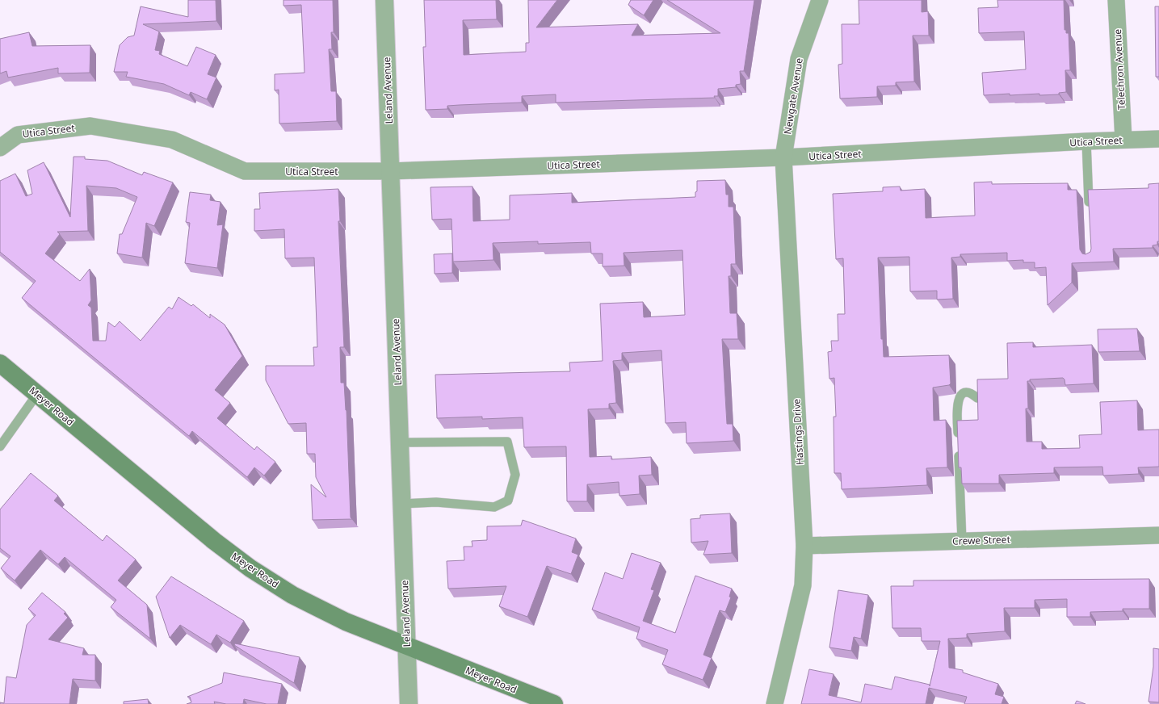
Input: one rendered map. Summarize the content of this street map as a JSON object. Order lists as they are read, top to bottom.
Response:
{
  "streets": {
    "main road": ["Meyer Road"],
    "street": [
      "Telechron Avenue",
      "Leland Avenue",
      "Newgate Avenue",
      "Utica Street",
      "Hastings Drive",
      "Crewe Street"
    ]
  },
  "crossings": [
    ["Telechron Avenue", "Utica Street"],
    ["Leland Avenue", "Utica Street"],
    ["Leland Avenue", "Meyer Road"],
    ["Newgate Avenue", "Utica Street"],
    ["Newgate Avenue", "Hastings Drive"],
    ["Utica Street", "Hastings Drive"],
    ["Hastings Drive", "Crewe Street"]
  ]
}
